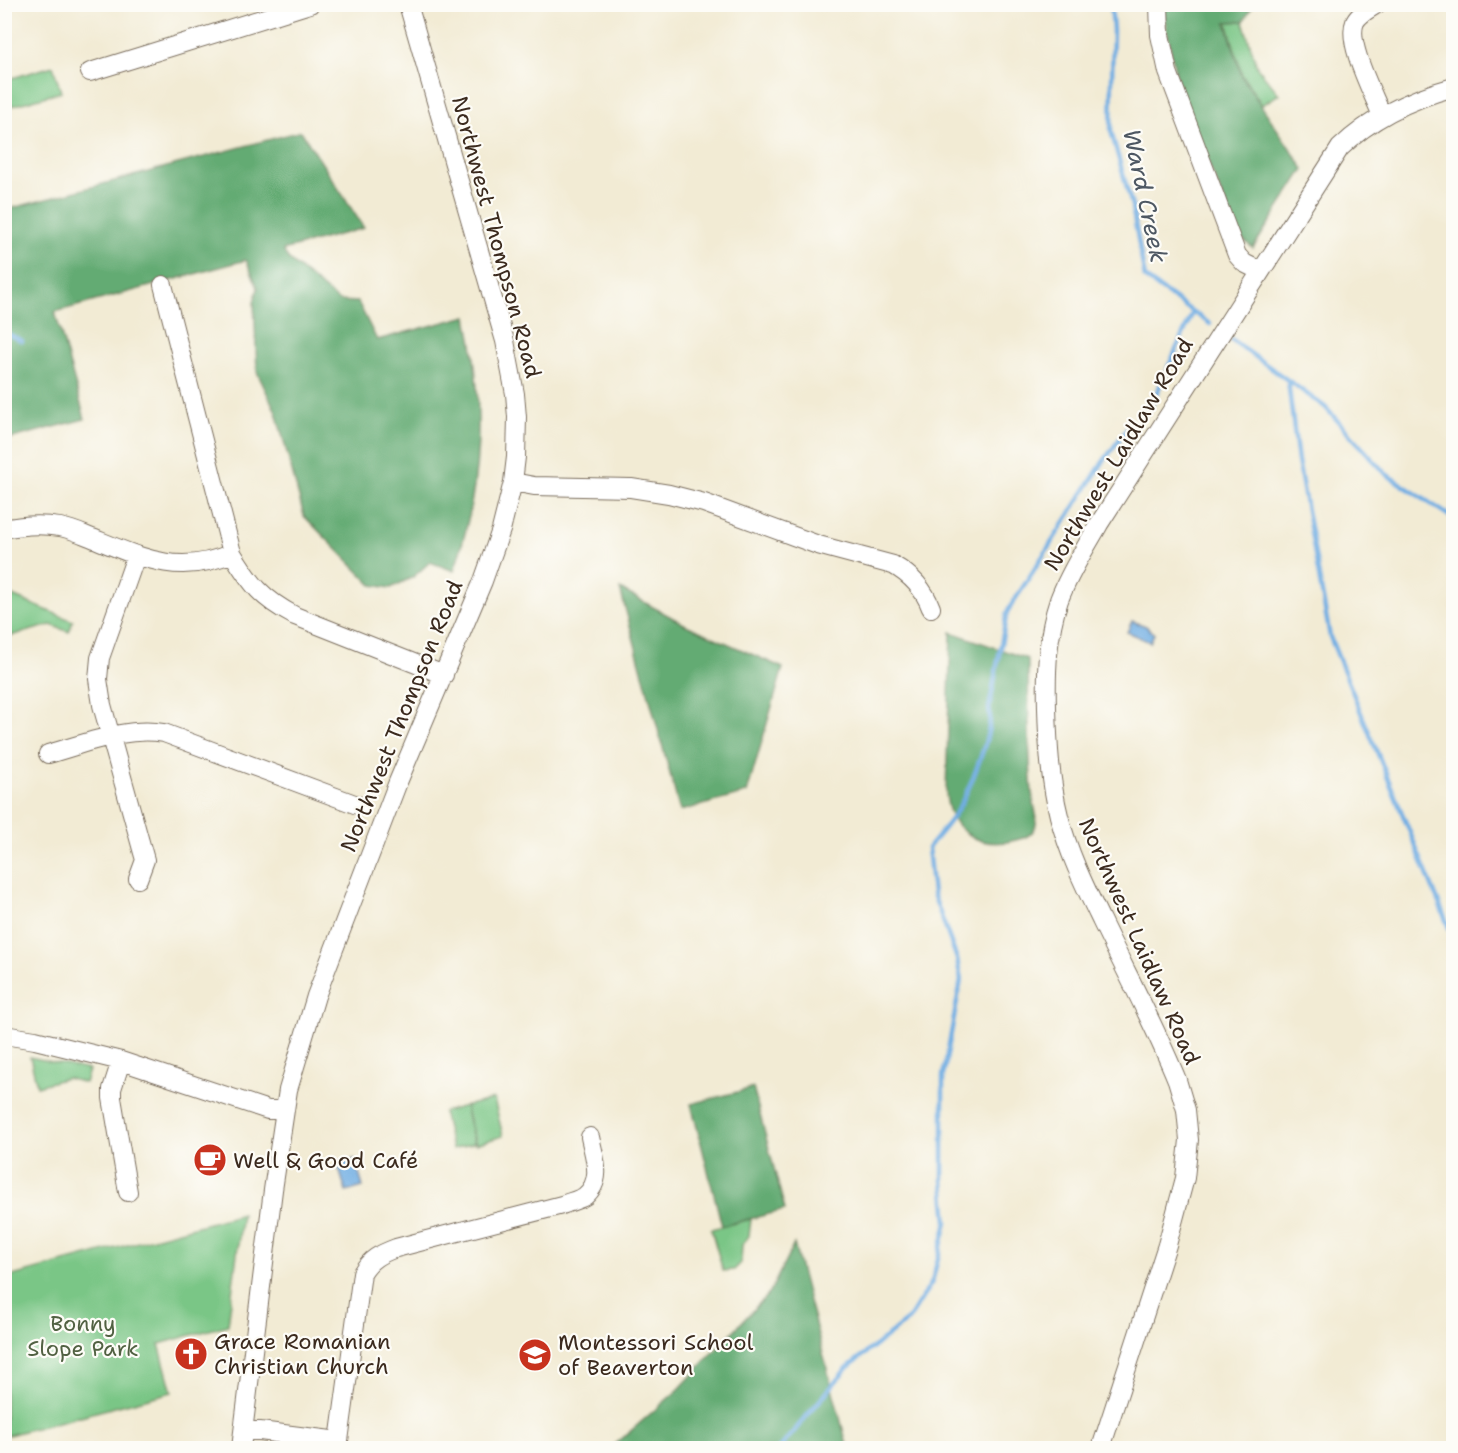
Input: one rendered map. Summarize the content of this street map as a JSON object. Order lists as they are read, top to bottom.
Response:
{
  "streets": {
    "street": ["Northwest Thompson Road", "Northwest Laidlaw Road"]
  },
  "water": ["Ward Creek"],
  "parks": ["Bonny Slope Park"],
  "places": {
    "cafe": ["Well & Good Café"],
    "church": ["Grace Romanian Christian Church"],
    "school or university": ["Montessori School of Beaverton"]
  }
}
